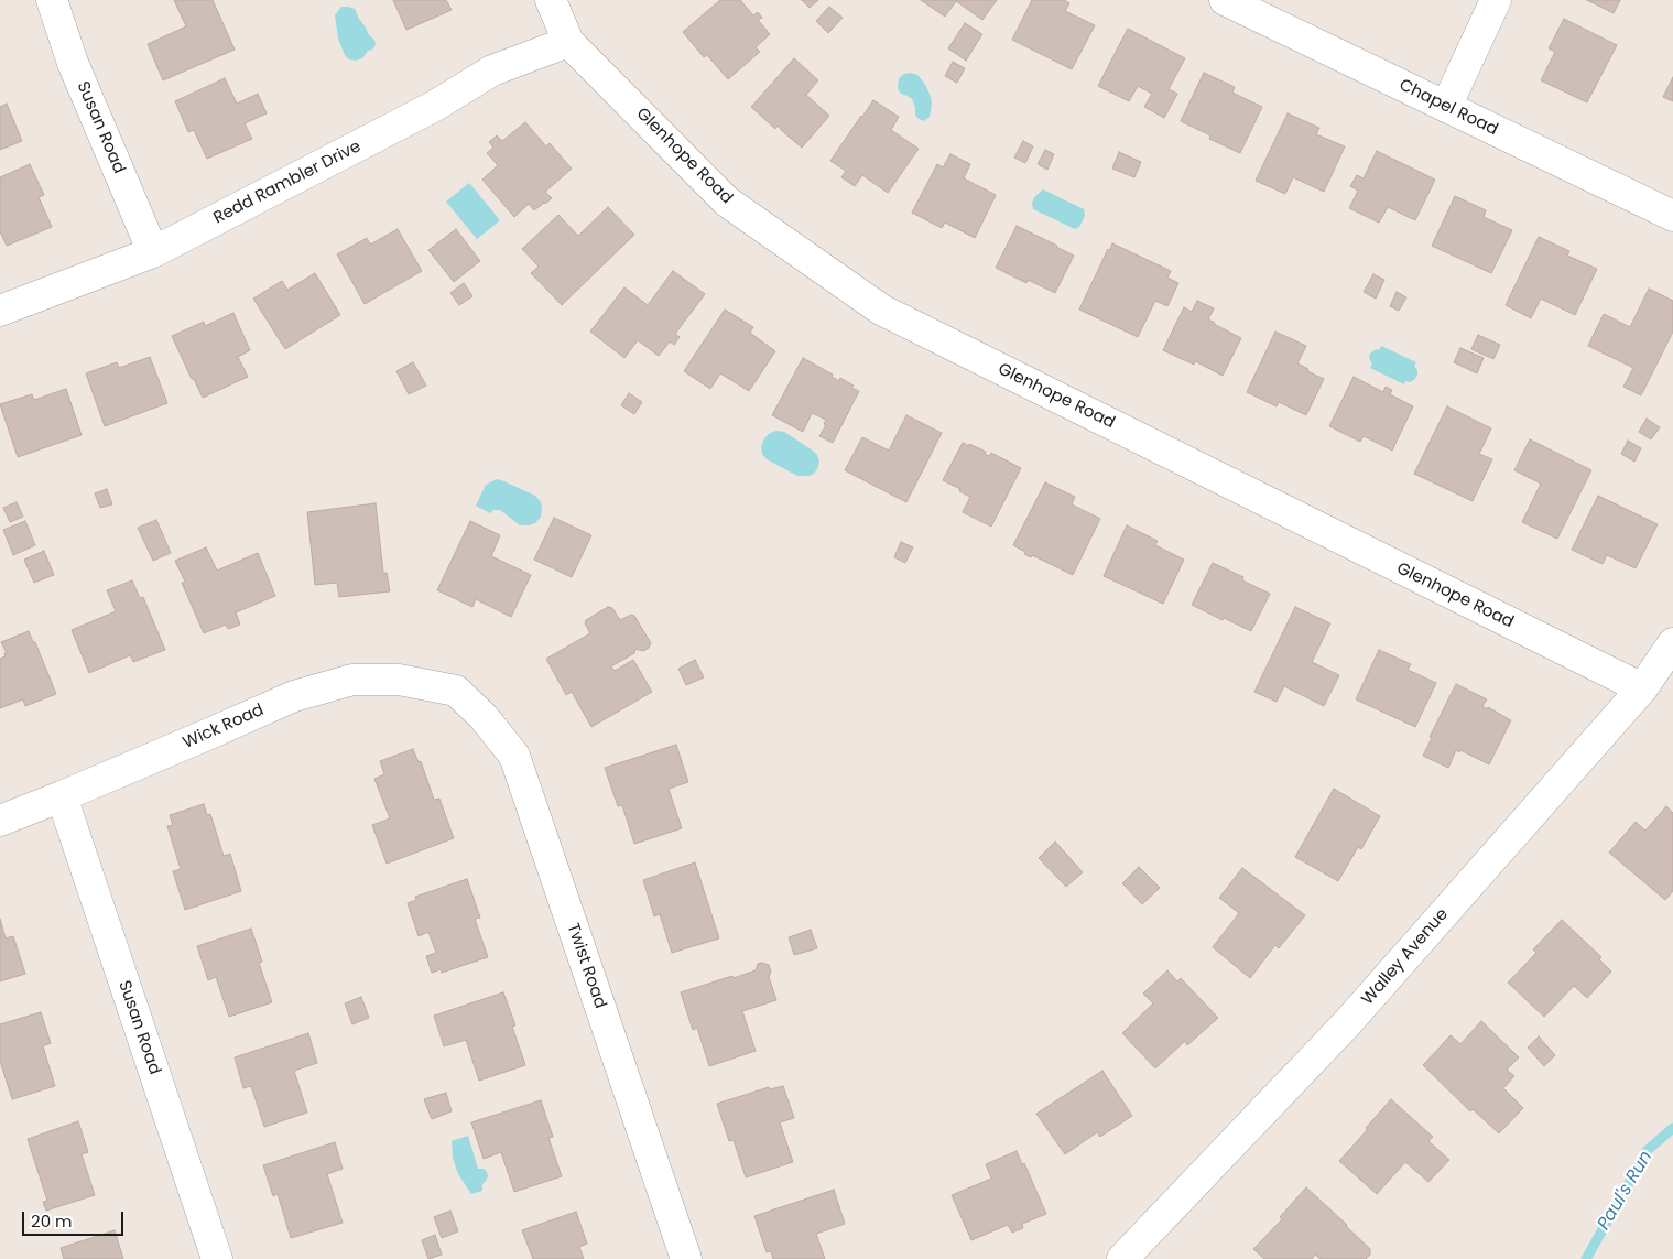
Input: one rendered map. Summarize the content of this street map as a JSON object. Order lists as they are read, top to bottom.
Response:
{
  "streets": {
    "street": [
      "Chapel Road",
      "Susan Road",
      "Glenhope Road",
      "Redd Rambler Drive",
      "Wick Road",
      "Walley Avenue",
      "Twist Road"
    ]
  },
  "crossings": [
    ["Susan Road", "Redd Rambler Drive"],
    ["Susan Road", "Wick Road"],
    ["Glenhope Road", "Redd Rambler Drive"],
    ["Glenhope Road", "Walley Avenue"],
    ["Wick Road", "Twist Road"]
  ],
  "water": ["Paul's Run"],
  "scale_bar": "20 m"
}
